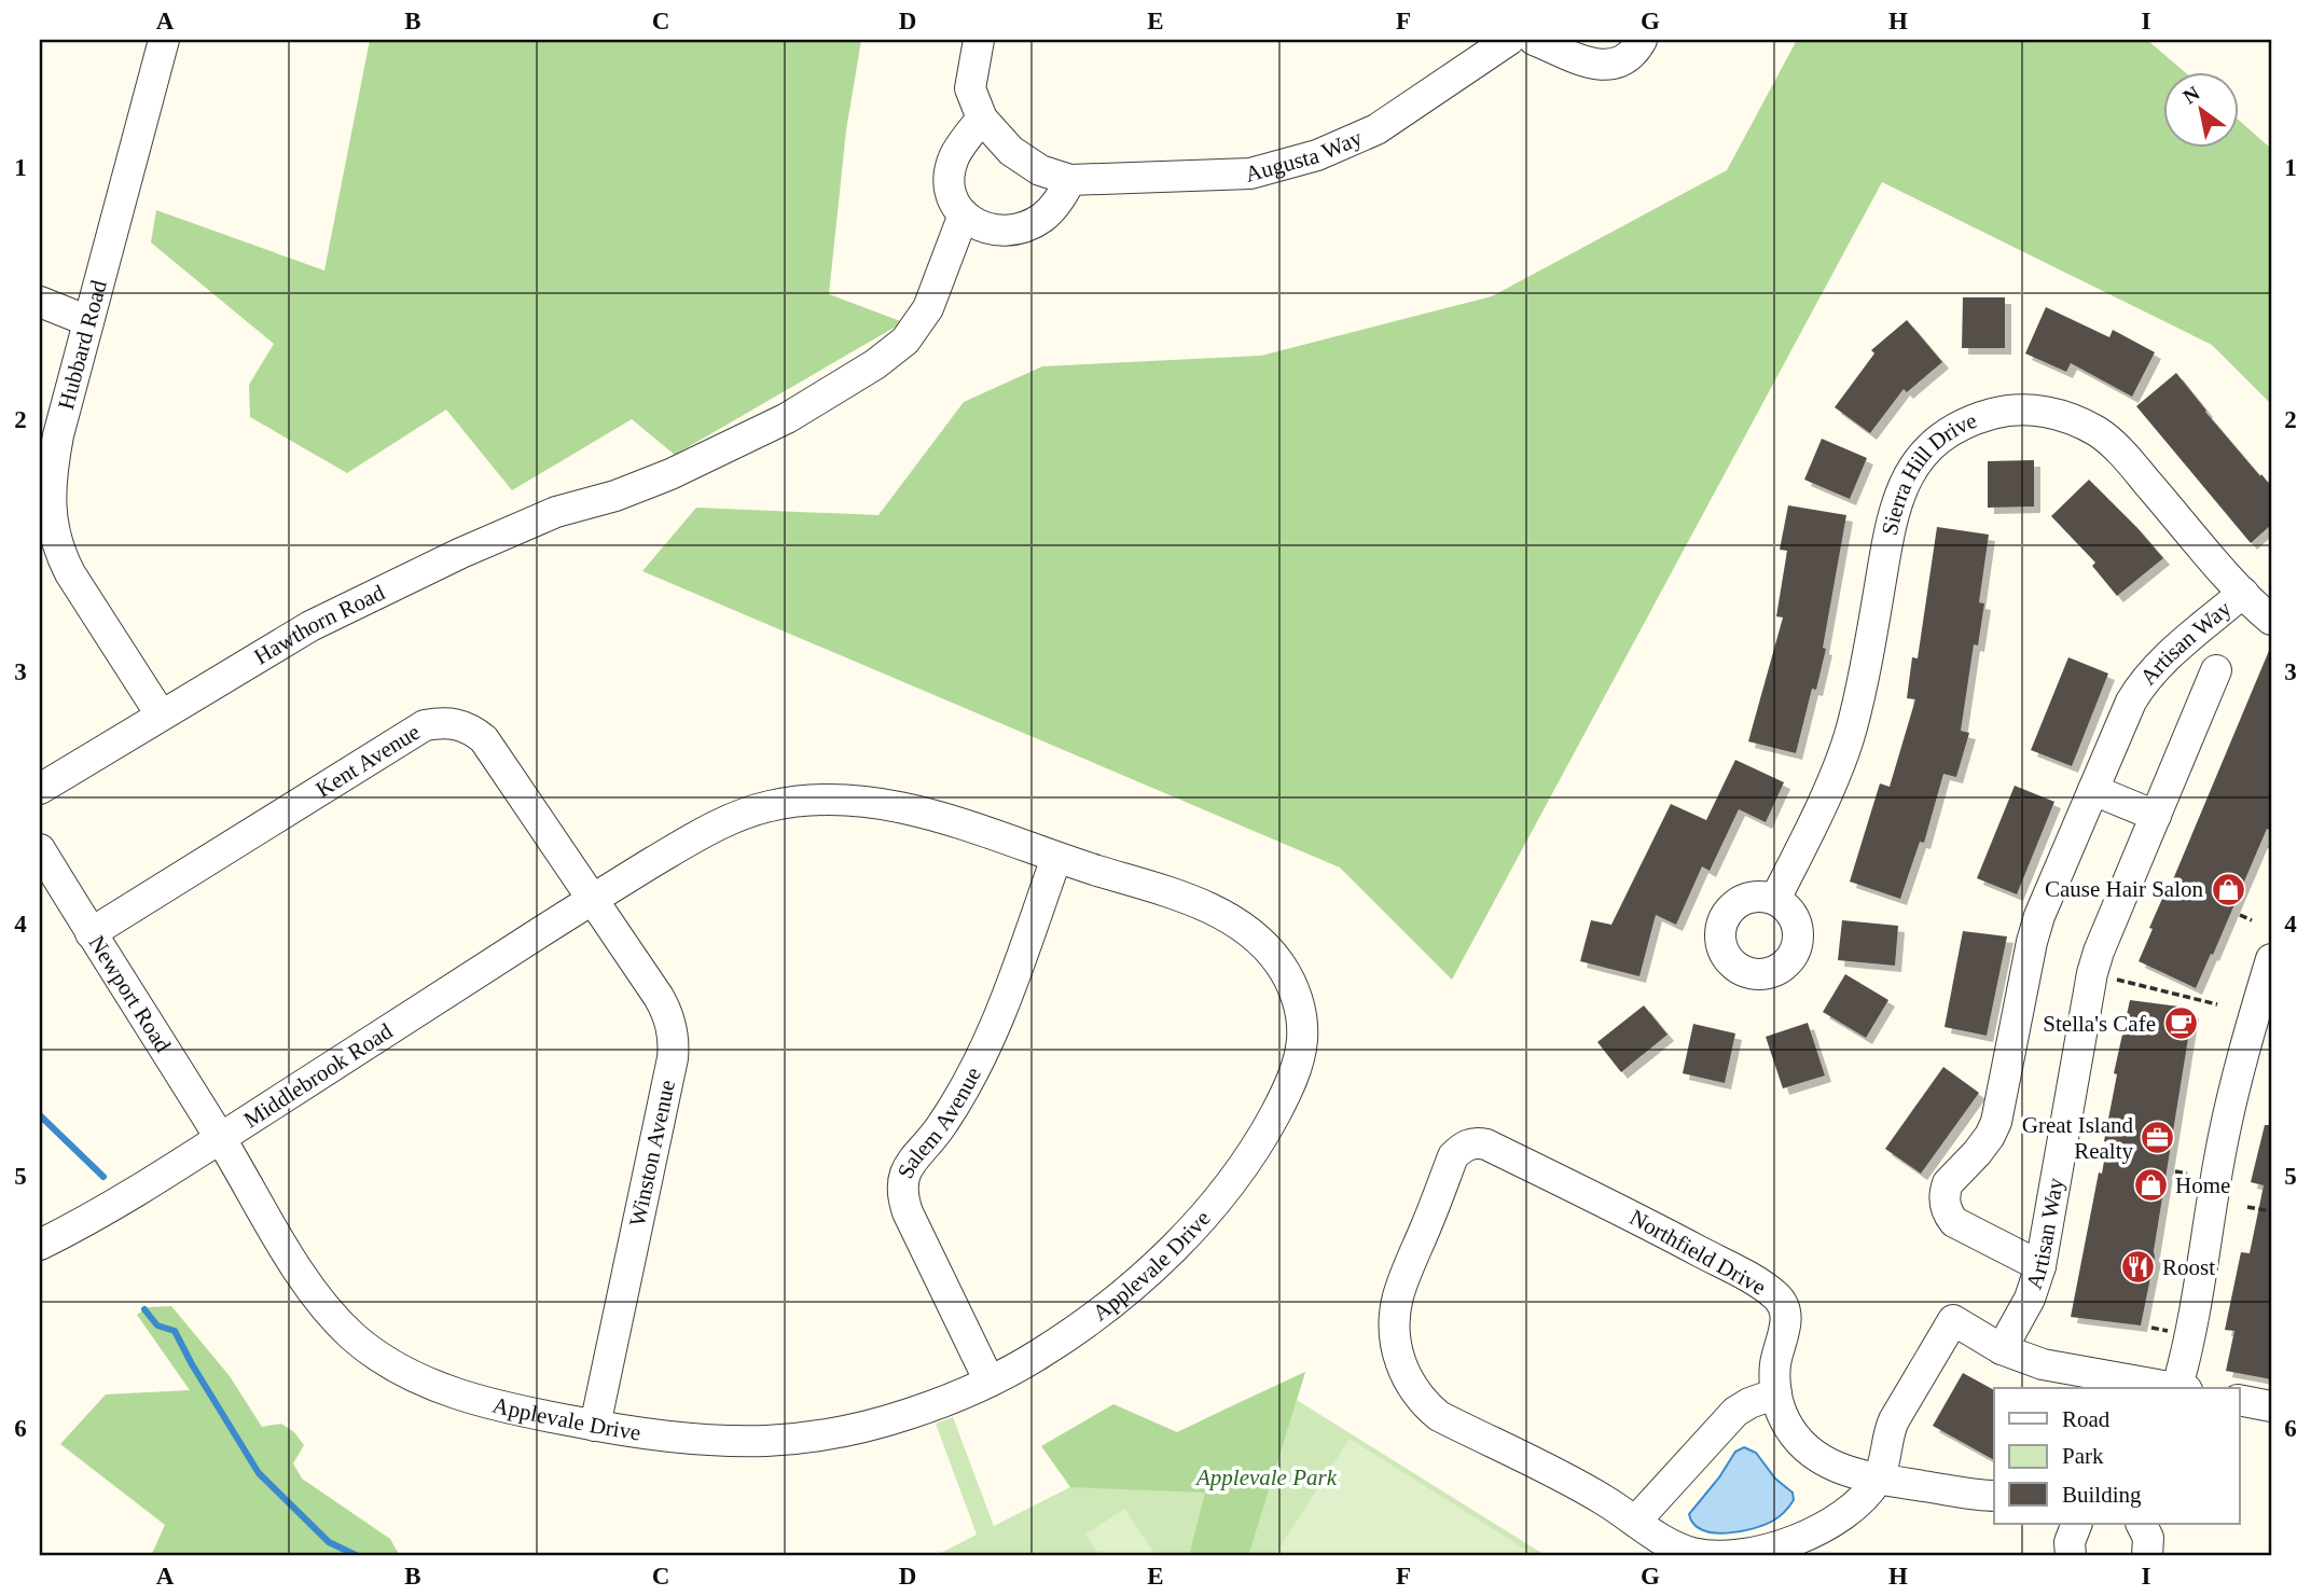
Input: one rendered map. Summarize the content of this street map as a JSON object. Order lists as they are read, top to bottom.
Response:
{
  "streets": {
    "street": [
      "Augusta Way",
      "Hubbard Road",
      "Sierra Hill Drive",
      "Hawthorn Road",
      "Artisan Way",
      "Kent Avenue",
      "Newport Road",
      "Middlebrook Road",
      "Salem Avenue",
      "Winston Avenue",
      "Northfield Drive",
      "Applevale Drive"
    ]
  },
  "crossings": [
    ["Hubbard Road", "Hawthorn Road"],
    ["Sierra Hill Drive", "Artisan Way"],
    ["Kent Avenue", "Newport Road"],
    ["Kent Avenue", "Middlebrook Road"],
    ["Kent Avenue", "Winston Avenue"],
    ["Kent Avenue", "Applevale Drive"],
    ["Newport Road", "Middlebrook Road"],
    ["Newport Road", "Applevale Drive"],
    ["Middlebrook Road", "Winston Avenue"],
    ["Middlebrook Road", "Applevale Drive"],
    ["Salem Avenue", "Applevale Drive"],
    ["Winston Avenue", "Applevale Drive"]
  ],
  "parks": ["Applevale Park"],
  "places": {
    "shop": ["Cause Hair Salon", "Home"],
    "cafe": ["Stella's Cafe"],
    "office": ["Great Island Realty"],
    "restaurant": ["Roost"]
  },
  "legend": ["Road", "Park", "Building"],
  "north": "top left",
  "grid": {
    "columns": [
      "A",
      "B",
      "C",
      "D",
      "E",
      "F",
      "G",
      "H",
      "I"
    ],
    "rows": [
      "1",
      "2",
      "3",
      "4",
      "5",
      "6"
    ]
  }
}
